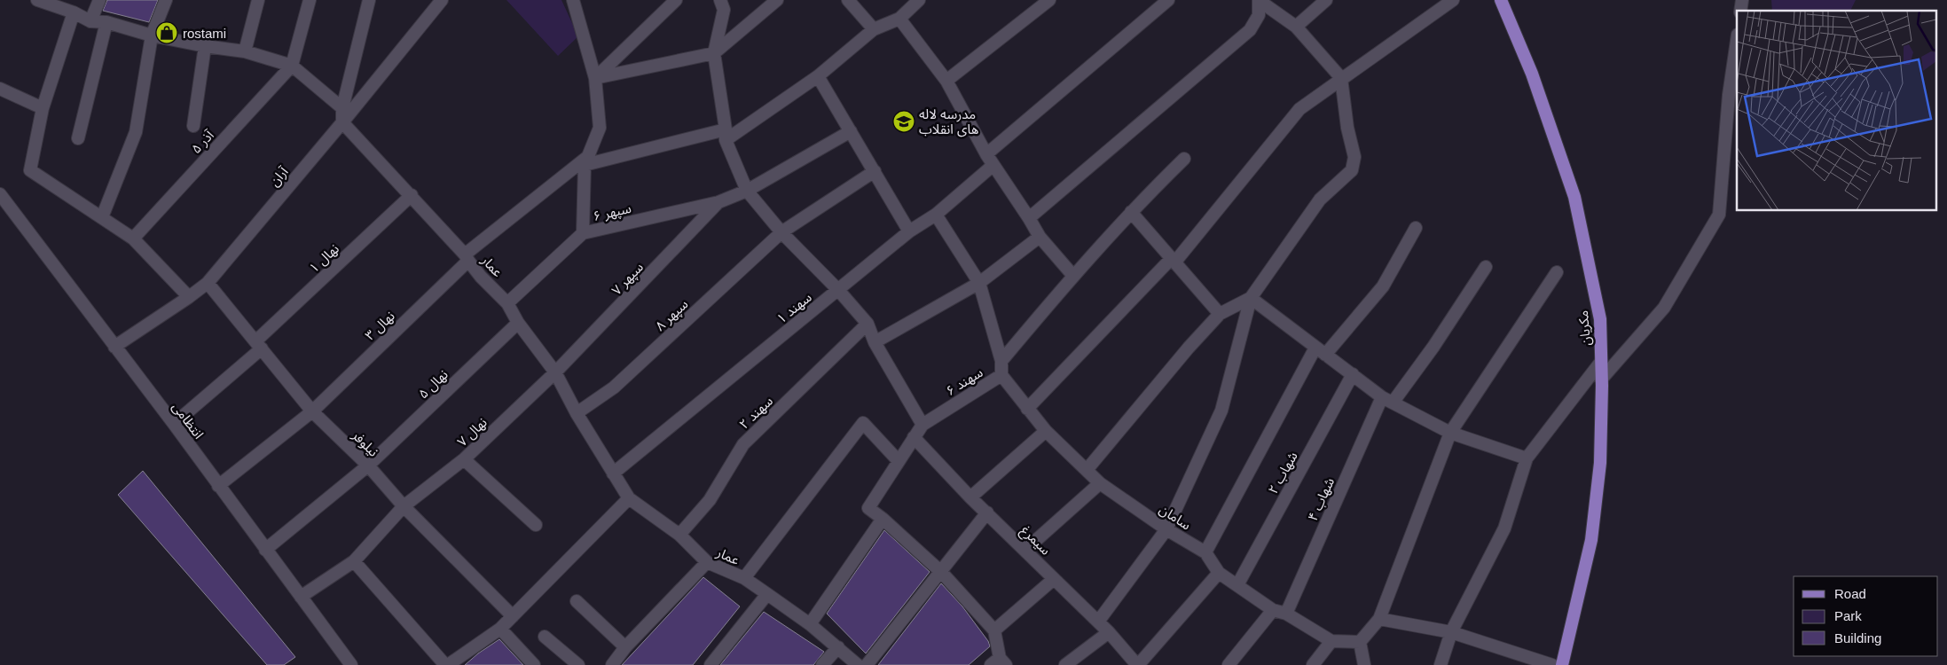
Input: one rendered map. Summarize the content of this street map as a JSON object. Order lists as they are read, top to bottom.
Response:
{
  "streets": {
    "main road": ["مکریان"],
    "street": [
      "آذر ۵",
      "آران",
      "سپهر ۶",
      "نهال ۱",
      "عمار",
      "سپهر ۷",
      "سهند ۱",
      "سپهر ۸",
      "نهال ۳",
      "سهند ۶",
      "نهال ۵",
      "سهند ۲",
      "انتظامی",
      "نهال ۷",
      "نیلوفر",
      "شهاب ۲",
      "شهاب ۴",
      "سامان",
      "سیمرغ"
    ]
  },
  "crossings": [
    ["آران", "عمار"],
    ["آران", "انتظامی"],
    ["آران", "نیلوفر"],
    ["سپهر ۶", "عمار"],
    ["سپهر ۶", "سپهر ۷"],
    ["نهال ۱", "عمار"],
    ["نهال ۱", "انتظامی"],
    ["نهال ۱", "نیلوفر"],
    ["عمار", "سپهر ۷"],
    ["عمار", "سهند ۱"],
    ["عمار", "سپهر ۸"],
    ["عمار", "نهال ۳"],
    ["عمار", "نهال ۵"],
    ["عمار", "سهند ۲"],
    ["عمار", "نهال ۷"],
    ["سپهر ۷", "نهال ۷"],
    ["سهند ۱", "سهند ۶"],
    ["نهال ۳", "انتظامی"],
    ["نهال ۳", "نیلوفر"],
    ["سهند ۶", "سامان"],
    ["سهند ۶", "سیمرغ"],
    ["نهال ۵", "انتظامی"],
    ["نهال ۵", "نیلوفر"],
    ["انتظامی", "نهال ۷"],
    ["نهال ۷", "نیلوفر"],
    ["شهاب ۲", "سامان"],
    ["شهاب ۴", "سامان"]
  ],
  "places": {
    "shop": ["rostami"],
    "school or university": ["مدرسه لاله های انقلاب"]
  },
  "legend": ["Road", "Park", "Building"]
}
